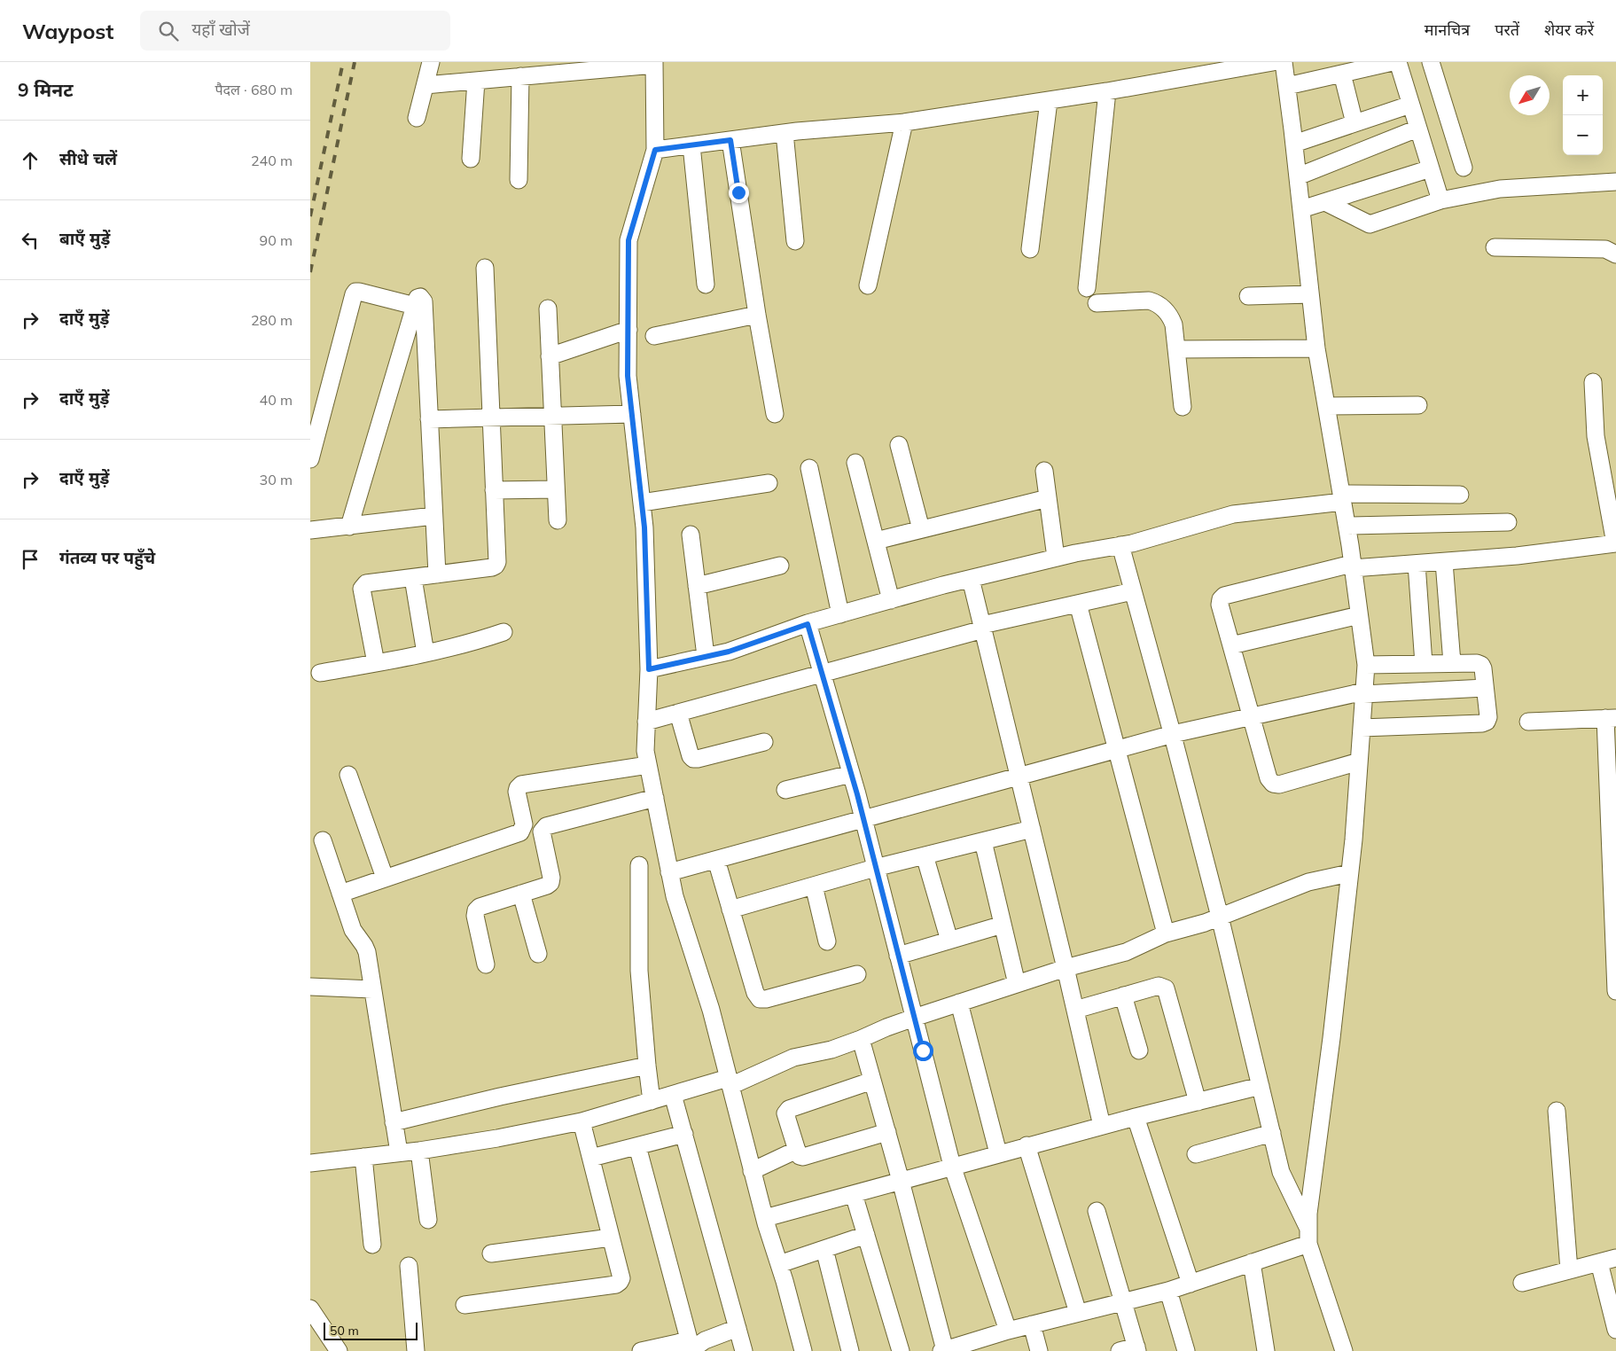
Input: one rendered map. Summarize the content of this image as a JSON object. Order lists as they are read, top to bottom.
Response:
{
  "scale_bar": "50 m",
  "north": "bottom left",
  "page": {
    "header": "Waypost",
    "search": "यहाँ खोजें",
    "nav": ["मानचित्र", "परतें", "शेयर करें"],
    "heading": ["9 मिनट", "पैदल · 680 m"],
    "map_buttons": ["+", "−"],
    "list": [
      ["सीधे चलें", "240 m"],
      ["बाएँ मुड़ें", "90 m"],
      ["दाएँ मुड़ें", "280 m"],
      ["दाएँ मुड़ें", "40 m"],
      ["दाएँ मुड़ें", "30 m"],
      "गंतव्य पर पहुँचे"
    ],
    "scale": "50 m"
  }
}
